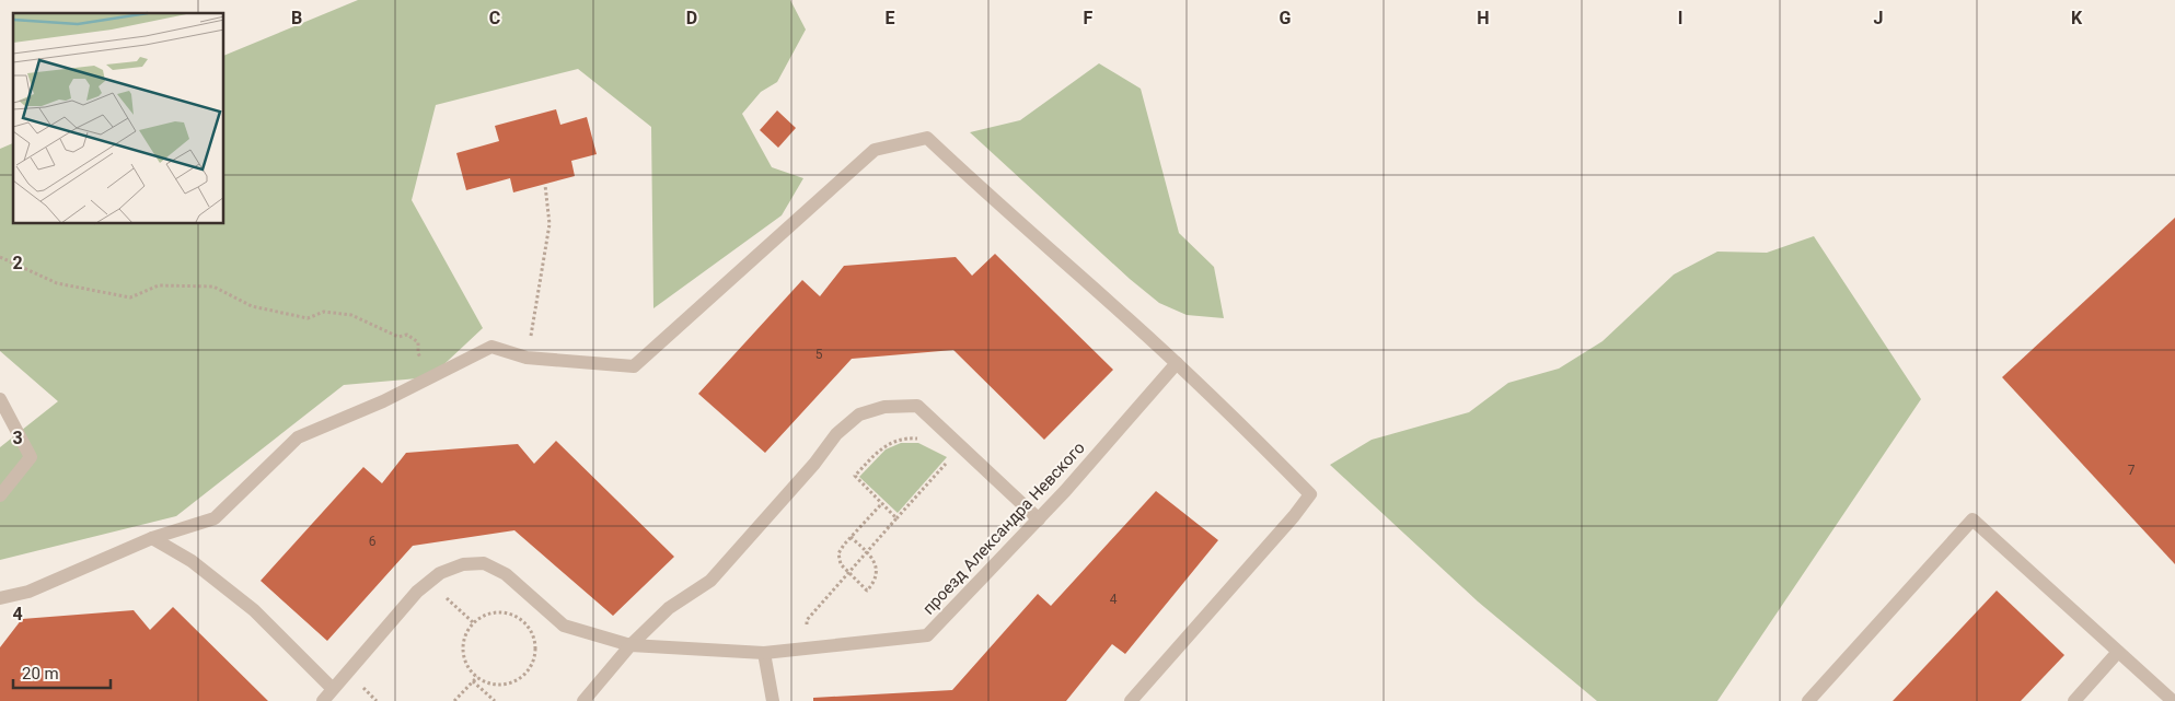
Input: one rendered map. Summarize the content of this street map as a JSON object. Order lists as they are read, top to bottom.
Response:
{
  "streets": {
    "street": ["проезд Александра Невского"]
  },
  "house_numbers": [
    "5",
    "7",
    "6",
    "4"
  ],
  "scale_bar": "20 m",
  "grid": {
    "columns": [
      "B",
      "C",
      "D",
      "E",
      "F",
      "G",
      "H",
      "I",
      "J",
      "K"
    ],
    "rows": ["2", "3", "4"]
  }
}
